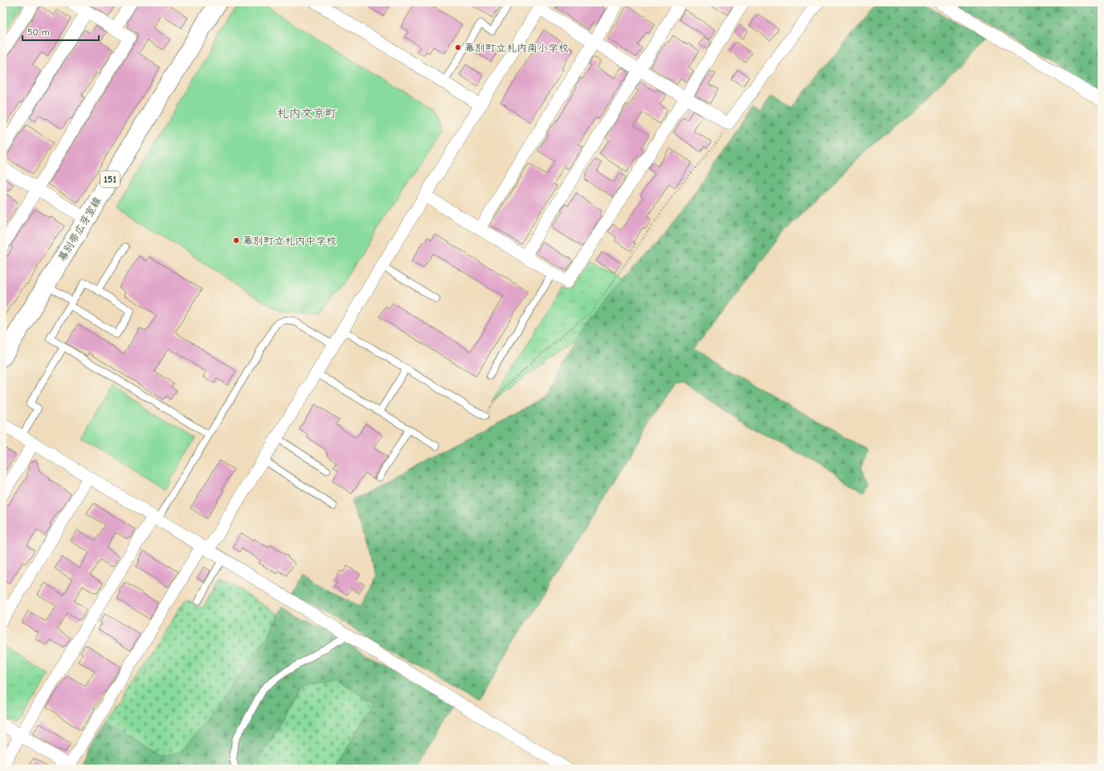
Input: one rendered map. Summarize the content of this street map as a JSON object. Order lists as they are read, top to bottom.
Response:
{
  "streets": {
    "main road": ["151", "幕別帯広芽室線"]
  },
  "districts": ["札内文京町"],
  "places": ["幕別町立札内南小学校", "幕別町立札内中学校"],
  "scale_bar": "50 m"
}
